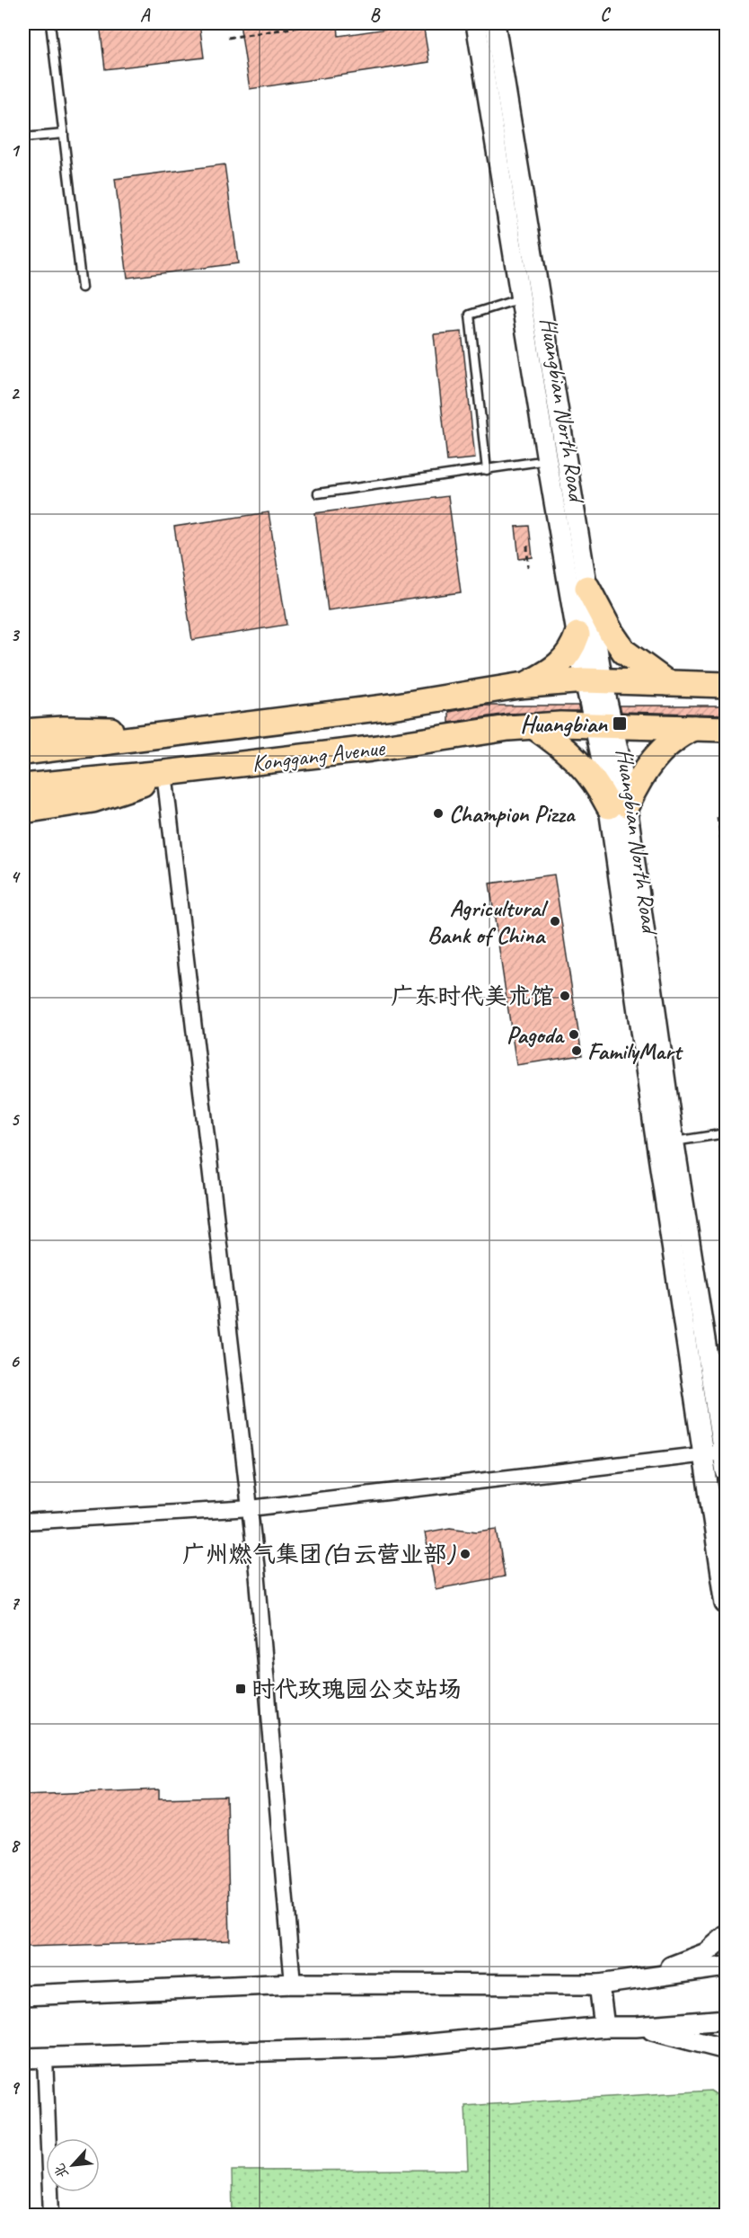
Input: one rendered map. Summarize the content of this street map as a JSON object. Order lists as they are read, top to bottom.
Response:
{
  "streets": {
    "main road": ["Konggang Avenue"],
    "street": ["Huangbian North Road"]
  },
  "crossings": [
    ["Huangbian North Road", "Konggang Avenue"]
  ],
  "places": {
    "transit": ["Huangbian", "时代玫瑰园公交站场"],
    "other": [
      "Champion Pizza",
      "Agricultural Bank of China",
      "广东时代美术馆",
      "Pagoda",
      "FamilyMart",
      "广州燃气集团(白云营业部)"
    ]
  },
  "north": "bottom left",
  "grid": {
    "columns": ["A", "B", "C"],
    "rows": [
      "1",
      "2",
      "3",
      "4",
      "5",
      "6",
      "7",
      "8",
      "9"
    ]
  }
}
